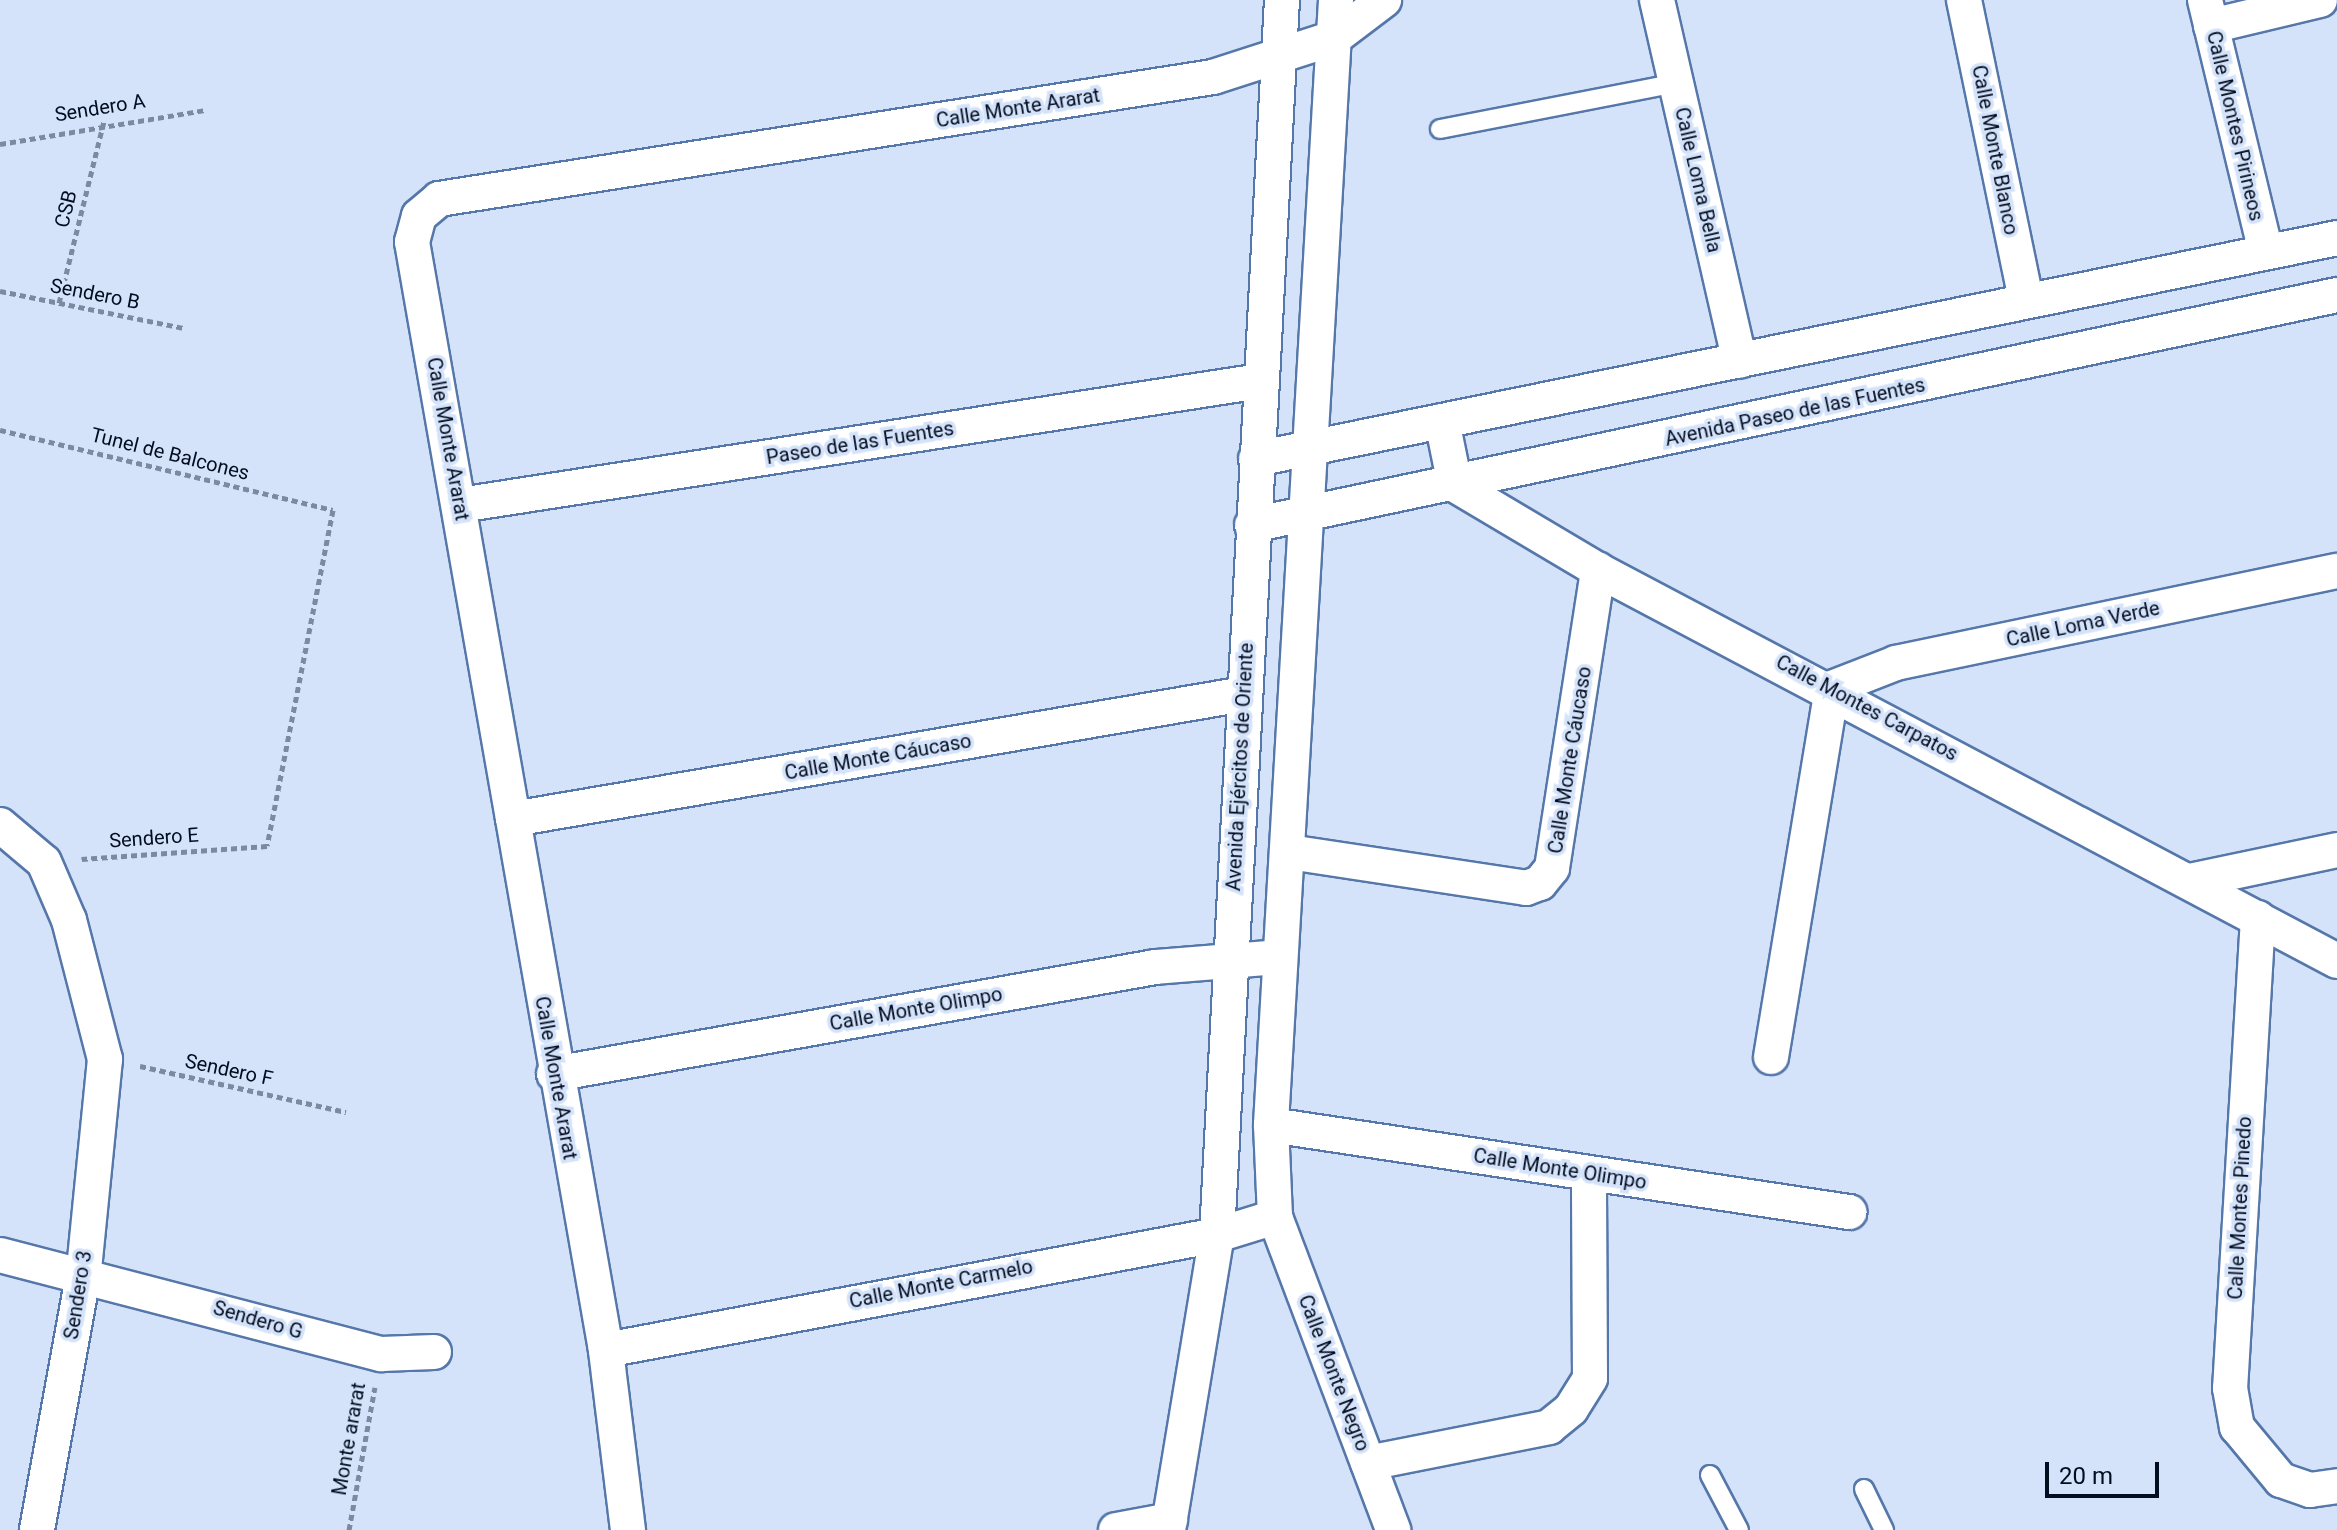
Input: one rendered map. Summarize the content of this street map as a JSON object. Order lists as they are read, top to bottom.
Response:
{
  "streets": {
    "street": [
      "Calle Monte Ararat",
      "Calle Montes Pirineos",
      "Calle Monte Blanco",
      "Calle Loma Bella",
      "Avenida Paseo de las Fuentes",
      "Paseo de las Fuentes",
      "Calle Loma Verde",
      "Calle Montes Carpatos",
      "Calle Monte Cáucaso",
      "Avenida Ejércitos de Oriente",
      "Calle Monte Olimpo",
      "Calle Montes Pinedo",
      "Calle Monte Carmelo",
      "Sendero 3",
      "Sendero G",
      "Calle Monte Negro"
    ],
    "path": [
      "Sendero A",
      "CSB",
      "Sendero B",
      "Tunel de Balcones",
      "Sendero E",
      "Sendero F",
      "Monte ararat"
    ]
  },
  "crossings": [
    ["Sendero A", "CSB"],
    ["Calle Monte Ararat", "Paseo de las Fuentes"],
    ["Calle Monte Ararat", "Calle Monte Cáucaso"],
    ["Calle Monte Ararat", "Avenida Ejércitos de Oriente"],
    ["Calle Monte Ararat", "Calle Monte Olimpo"],
    ["Calle Monte Ararat", "Calle Monte Carmelo"],
    ["CSB", "Sendero B"],
    ["Avenida Paseo de las Fuentes", "Calle Montes Carpatos"],
    ["Avenida Paseo de las Fuentes", "Avenida Ejércitos de Oriente"],
    ["Paseo de las Fuentes", "Avenida Ejércitos de Oriente"],
    ["Tunel de Balcones", "Sendero E"],
    ["Calle Loma Verde", "Calle Montes Carpatos"],
    ["Calle Montes Carpatos", "Calle Monte Cáucaso"],
    ["Calle Montes Carpatos", "Calle Montes Pinedo"],
    ["Calle Monte Cáucaso", "Avenida Ejércitos de Oriente"],
    ["Avenida Ejércitos de Oriente", "Calle Monte Olimpo"],
    ["Avenida Ejércitos de Oriente", "Calle Monte Carmelo"],
    ["Sendero F", "Sendero 3"],
    ["Calle Monte Carmelo", "Calle Monte Negro"],
    ["Sendero 3", "Sendero G"],
    ["Sendero G", "Monte ararat"]
  ],
  "scale_bar": "20 m"
}
